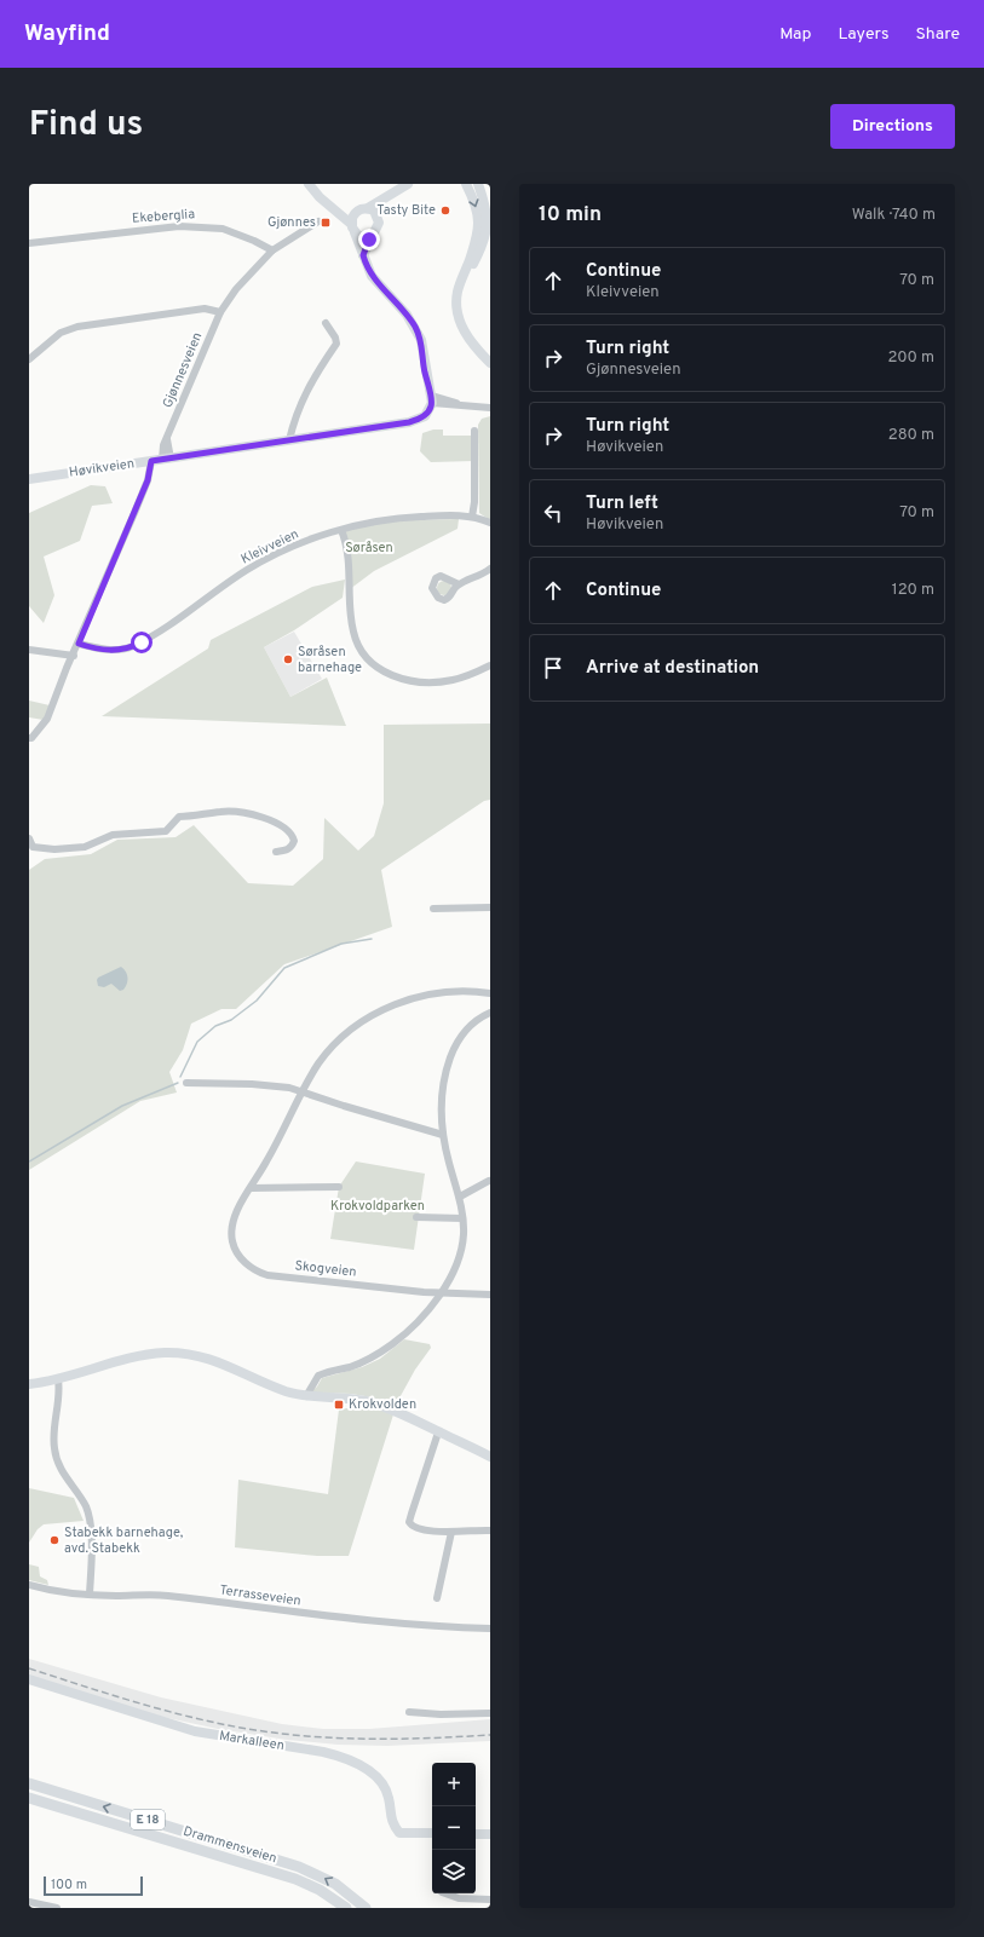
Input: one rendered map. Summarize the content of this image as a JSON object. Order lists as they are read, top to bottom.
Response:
{
  "streets": {
    "highway": ["E 18", "Drammensveien"],
    "main road": ["Høvikveien", "Markalleen"],
    "street": [
      "Ekeberglia",
      "Gjønnesveien",
      "Kleivveien",
      "Skogveien",
      "Terrasseveien"
    ]
  },
  "crossings": [
    ["Gjønnesveien", "Høvikveien"]
  ],
  "parks": ["Søråsen", "Krokvoldparken"],
  "places": {
    "other": ["Tasty Bite", "Søråsen barnehage", "Stabekk barnehage, avd. Stabekk"],
    "transit": ["Gjønnes", "Krokvolden"]
  },
  "scale_bar": "100 m",
  "page": {
    "header": "Wayfind",
    "nav": ["Map", "Layers", "Share"],
    "title": "Find us",
    "buttons": "Directions",
    "heading": ["10 min", "Walk · 740 m"],
    "list": [
      ["Continue", "Kleivveien", "70 m"],
      ["Turn right", "Gjønnesveien", "200 m"],
      ["Turn right", "Høvikveien", "280 m"],
      ["Turn left", "Høvikveien", "70 m"],
      ["Continue", "120 m"],
      "Arrive at destination"
    ],
    "map_buttons": ["+", "−"],
    "scale": "100 m"
  }
}
